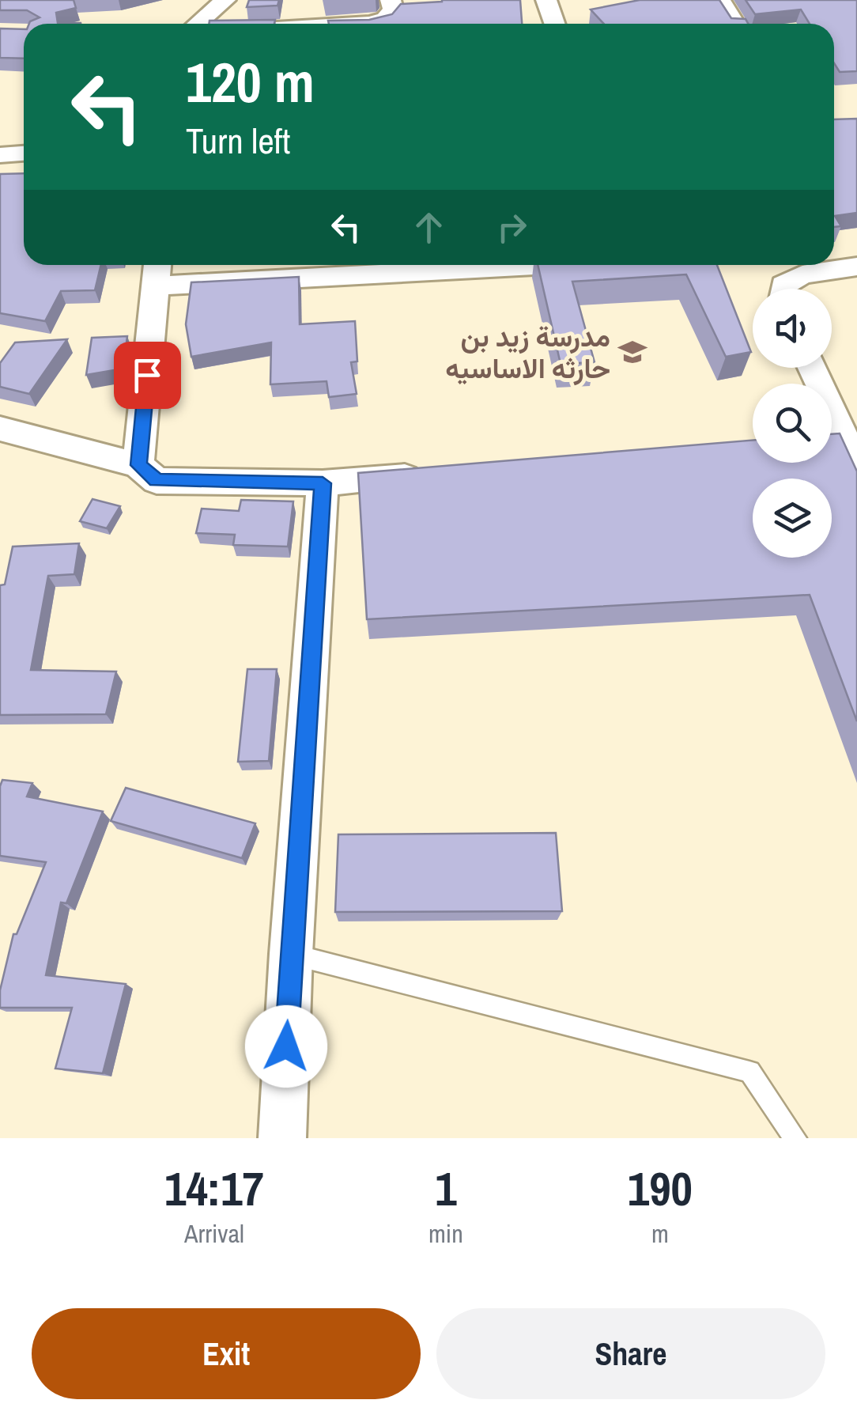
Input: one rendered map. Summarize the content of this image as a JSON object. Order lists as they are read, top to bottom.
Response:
{
  "places": {
    "school or university": ["مدرسة زيد بن حارثه الاساسيه"]
  },
  "page": {
    "turn": ["120 m", "Turn left"],
    "eta": [
      "14:17",
      "Arrival",
      "1",
      "min",
      "190",
      "m"
    ],
    "buttons": ["Exit", "Share"]
  }
}
